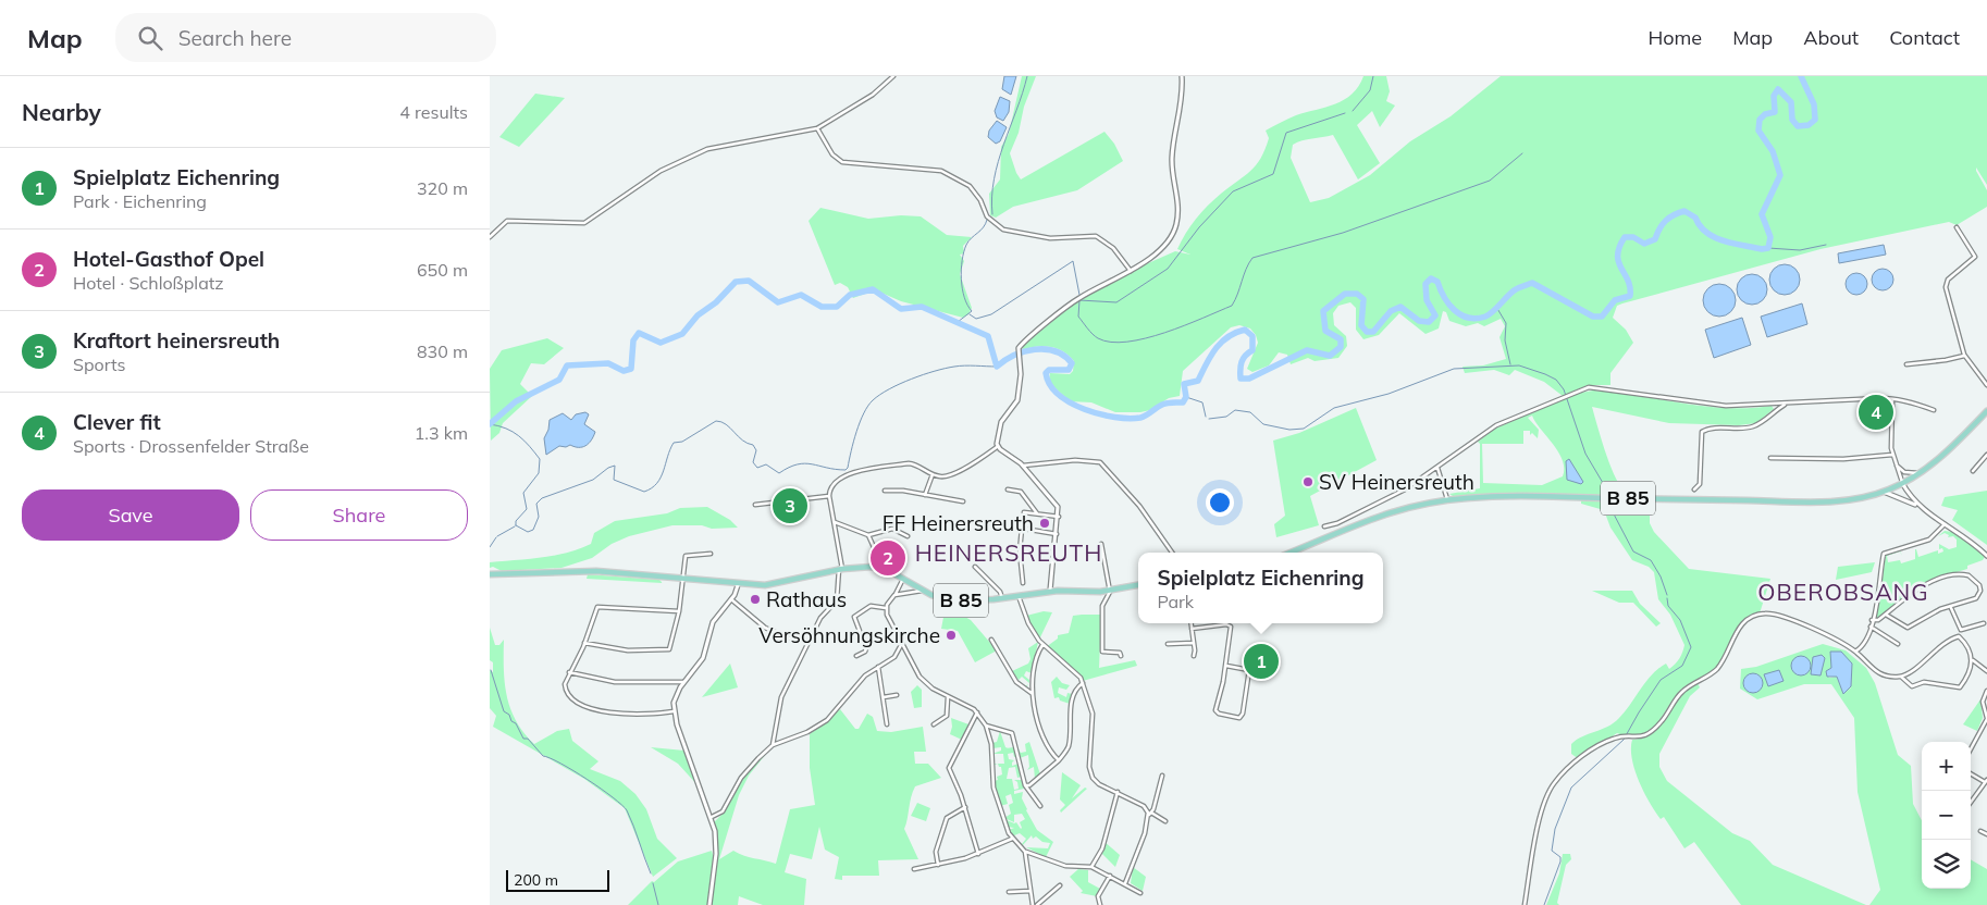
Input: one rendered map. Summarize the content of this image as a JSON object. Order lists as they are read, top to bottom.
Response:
{
  "streets": {
    "main road": ["B 85"]
  },
  "districts": ["HEINERSREUTH", "OBEROBSANG"],
  "places": [
    "SV Heinersreuth",
    "FF Heinersreuth",
    "Rathaus",
    "Versöhnungskirche"
  ],
  "scale_bar": "200 m",
  "page": {
    "header": "Map",
    "search": "Search here",
    "nav": [
      "Home",
      "Map",
      "About",
      "Contact"
    ],
    "heading": ["Nearby", "4 results"],
    "list": [
      {
        "mark": "1",
        "name": "Spielplatz Eichenring",
        "note": "Park · Eichenring",
        "value": "320 m"
      },
      {
        "mark": "2",
        "name": "Hotel-Gasthof Opel",
        "note": "Hotel · Schloßplatz",
        "value": "650 m"
      },
      {
        "mark": "3",
        "name": "Kraftort heinersreuth",
        "note": "Sports",
        "value": "830 m"
      },
      {
        "mark": "4",
        "name": "Clever fit",
        "note": "Sports · Drossenfelder Straße",
        "value": "1.3 km"
      }
    ],
    "pins": [
      "4",
      "3",
      "2",
      "1"
    ],
    "buttons": ["Save", "Share"],
    "popup": ["Spielplatz Eichenring", "Park"],
    "map_buttons": ["+", "−"],
    "scale": "200 m"
  }
}
